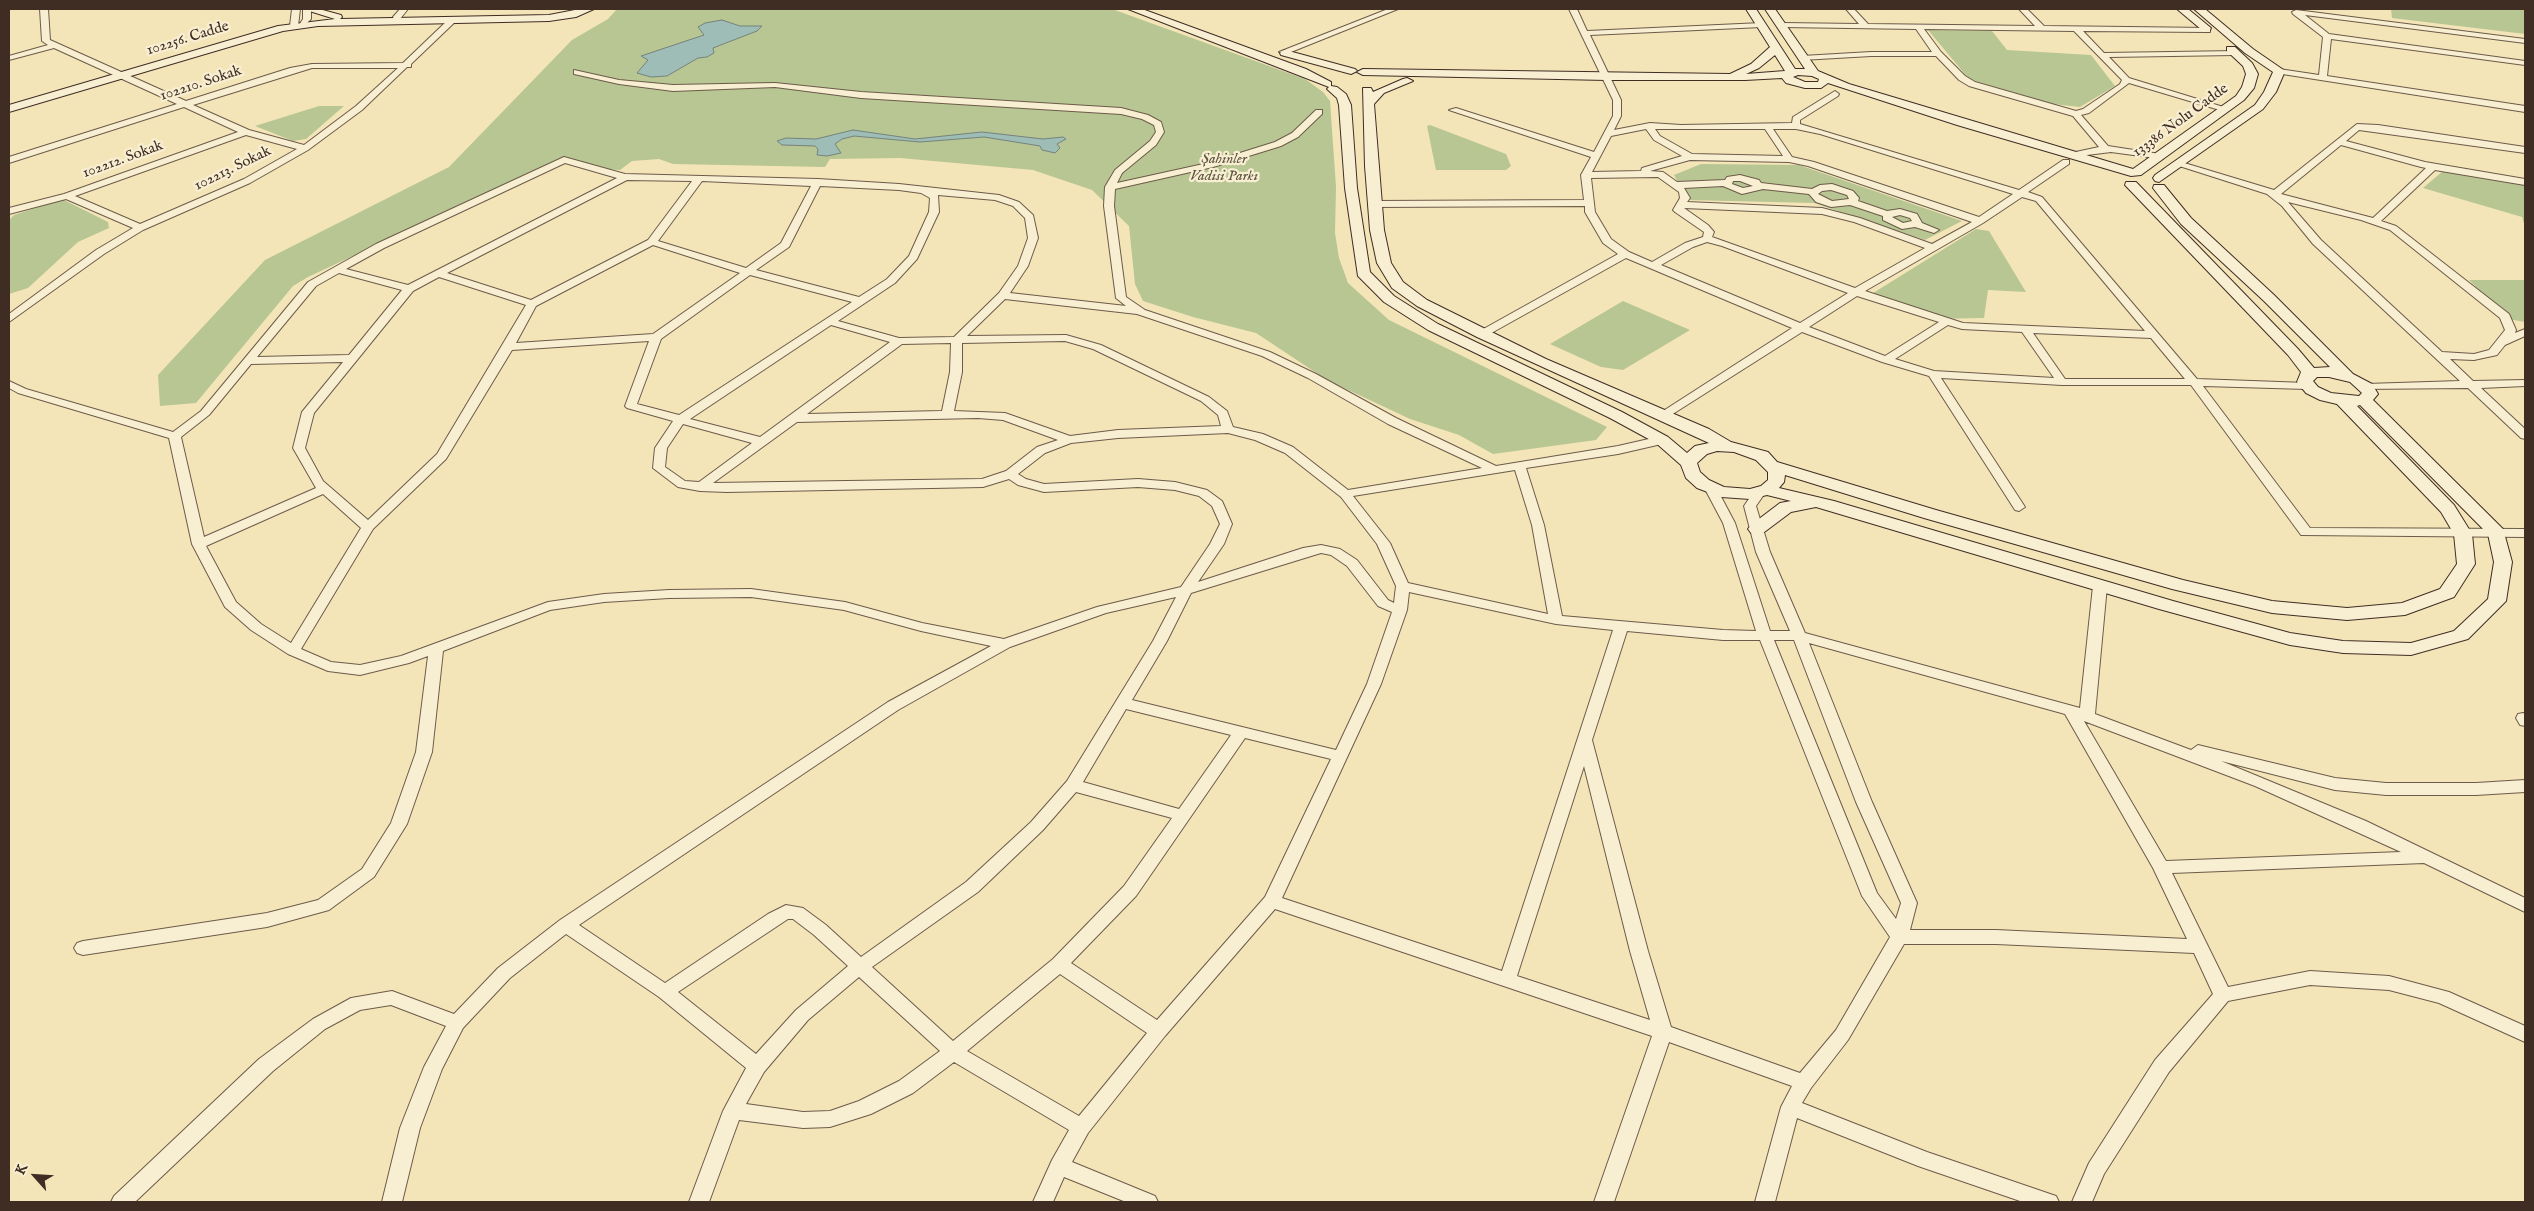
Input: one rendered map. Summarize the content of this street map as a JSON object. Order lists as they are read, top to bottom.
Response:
{
  "streets": {
    "street": [
      "102256. Cadde",
      "102210. Sokak",
      "133386 Nolu Cadde",
      "102212. Sokak",
      "102213. Sokak"
    ]
  },
  "crossings": [
    ["102256. Cadde", "102213. Sokak"],
    ["102210. Sokak", "102213. Sokak"]
  ],
  "parks": ["Şahinler Vadisi Parkı"],
  "north": "top left"
}
